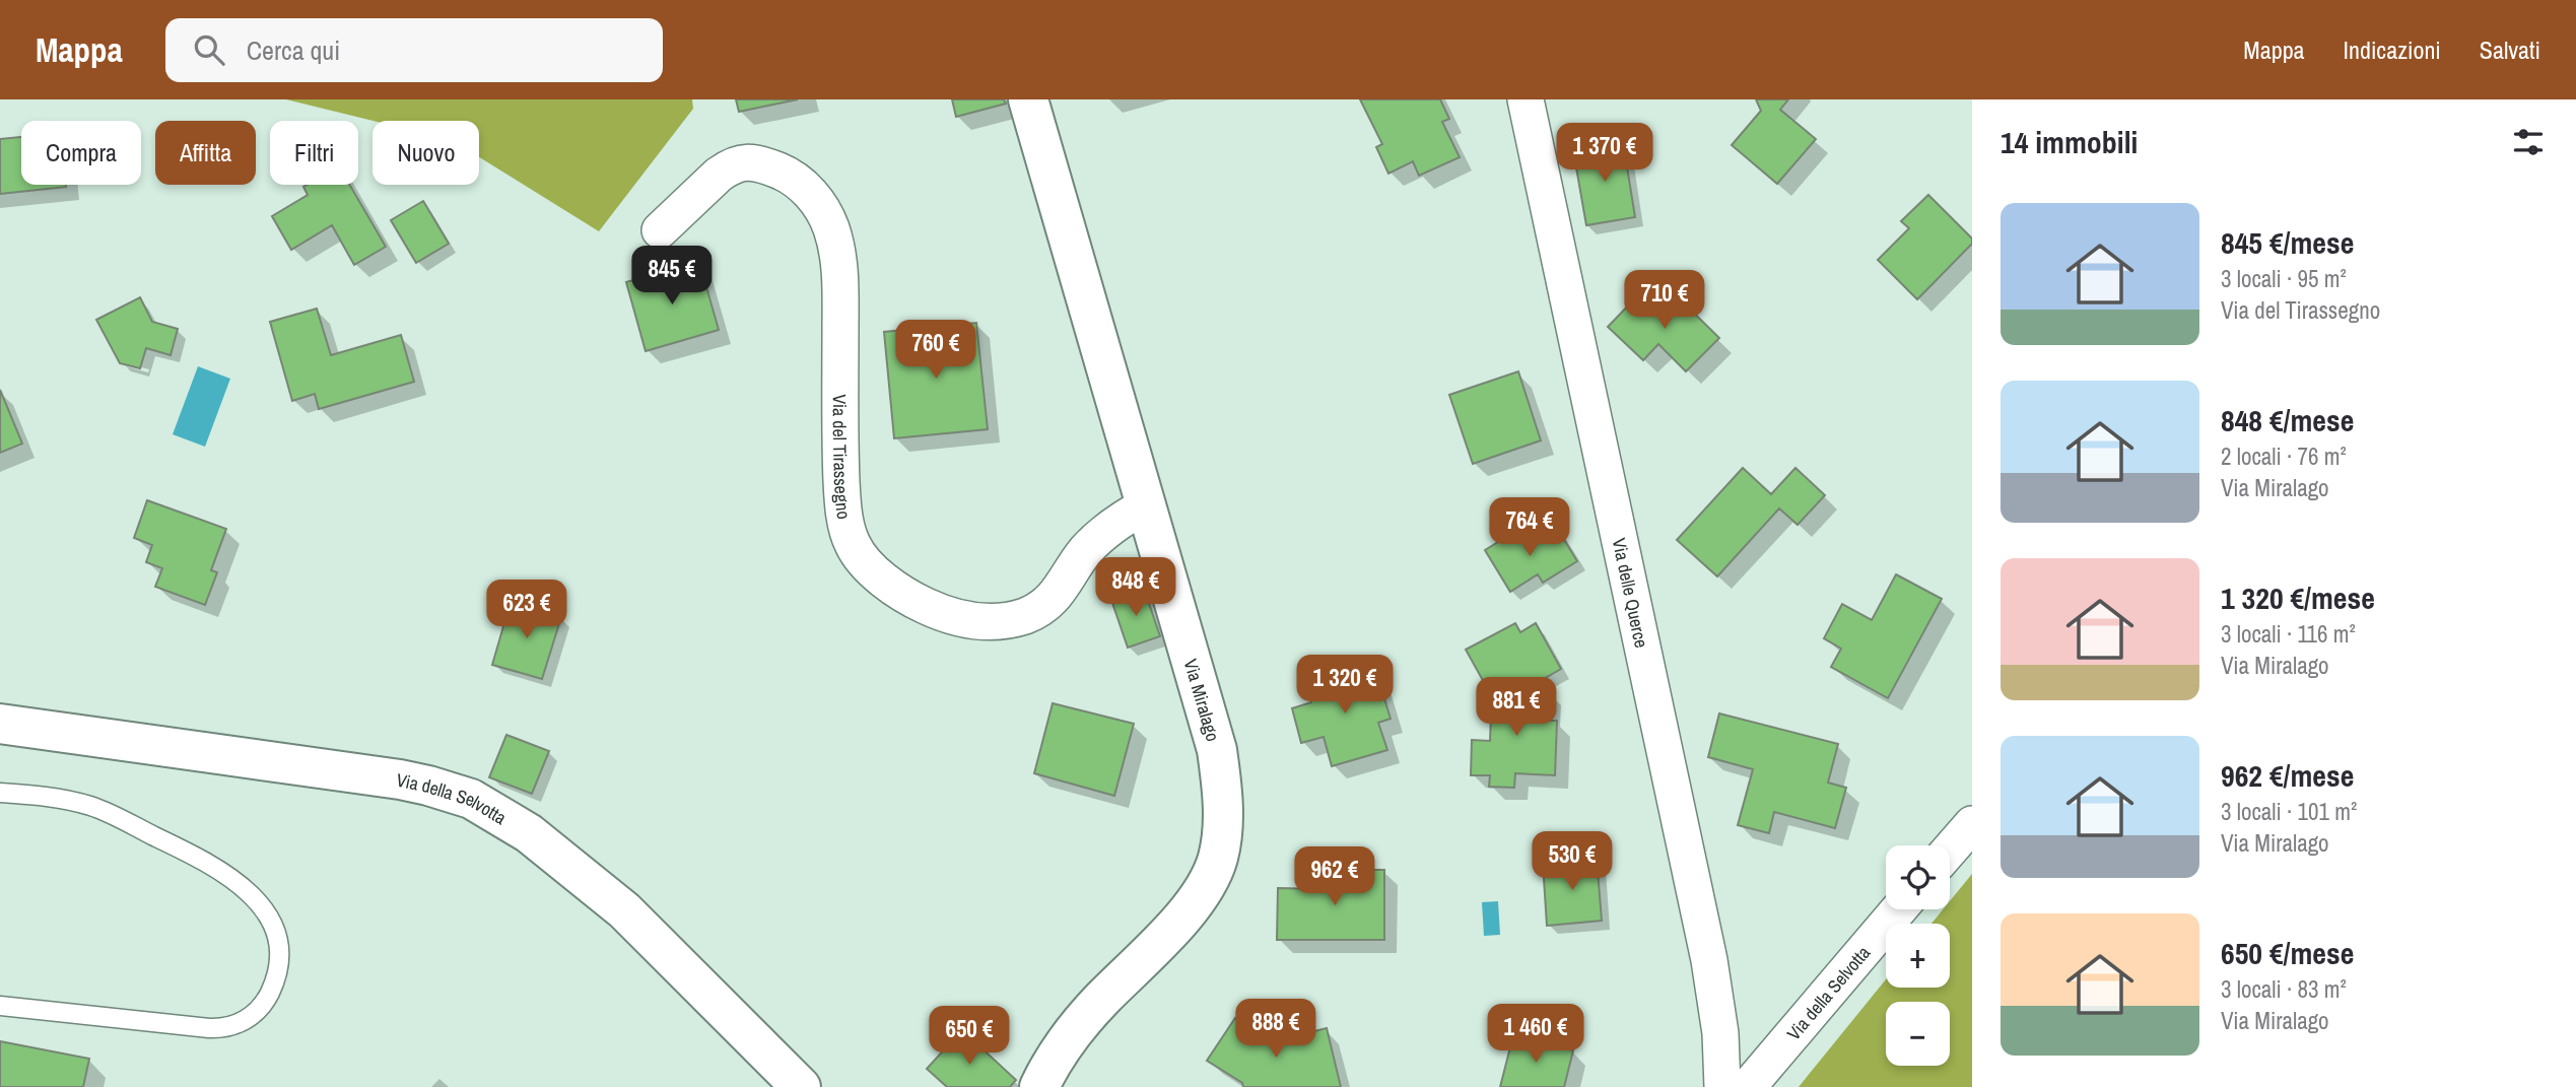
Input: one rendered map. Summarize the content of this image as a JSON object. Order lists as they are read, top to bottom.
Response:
{
  "streets": {
    "street": [
      "Via del Tirassegno",
      "Via delle Querce",
      "Via Miralago",
      "Via della Selvotta"
    ]
  },
  "crossings": [
    ["Via del Tirassegno", "Via Miralago"]
  ],
  "page": {
    "header": "Mappa",
    "search": "Cerca qui",
    "nav": ["Mappa", "Indicazioni", "Salvati"],
    "heading": "14 immobili",
    "chip": [
      "Compra",
      "Affitta",
      "Filtri",
      "Nuovo"
    ],
    "price": [
      "1 370 €",
      "845 €",
      "710 €",
      "760 €",
      "764 €",
      "848 €",
      "623 €",
      "1 320 €",
      "881 €",
      "530 €",
      "962 €",
      "888 €",
      "1 460 €",
      "650 €"
    ],
    "list": [
      {
        "name": "845 €/mese",
        "note": "3 locali · 95 m² · Via del Tirassegno"
      },
      {
        "name": "848 €/mese",
        "note": "2 locali · 76 m² · Via Miralago"
      },
      {
        "name": "1 320 €/mese",
        "note": "3 locali · 116 m² · Via Miralago"
      },
      {
        "name": "962 €/mese",
        "note": "3 locali · 101 m² · Via Miralago"
      },
      {
        "name": "650 €/mese",
        "note": "3 locali · 83 m² · Via Miralago"
      }
    ],
    "map_buttons": ["+", "−"]
  }
}
